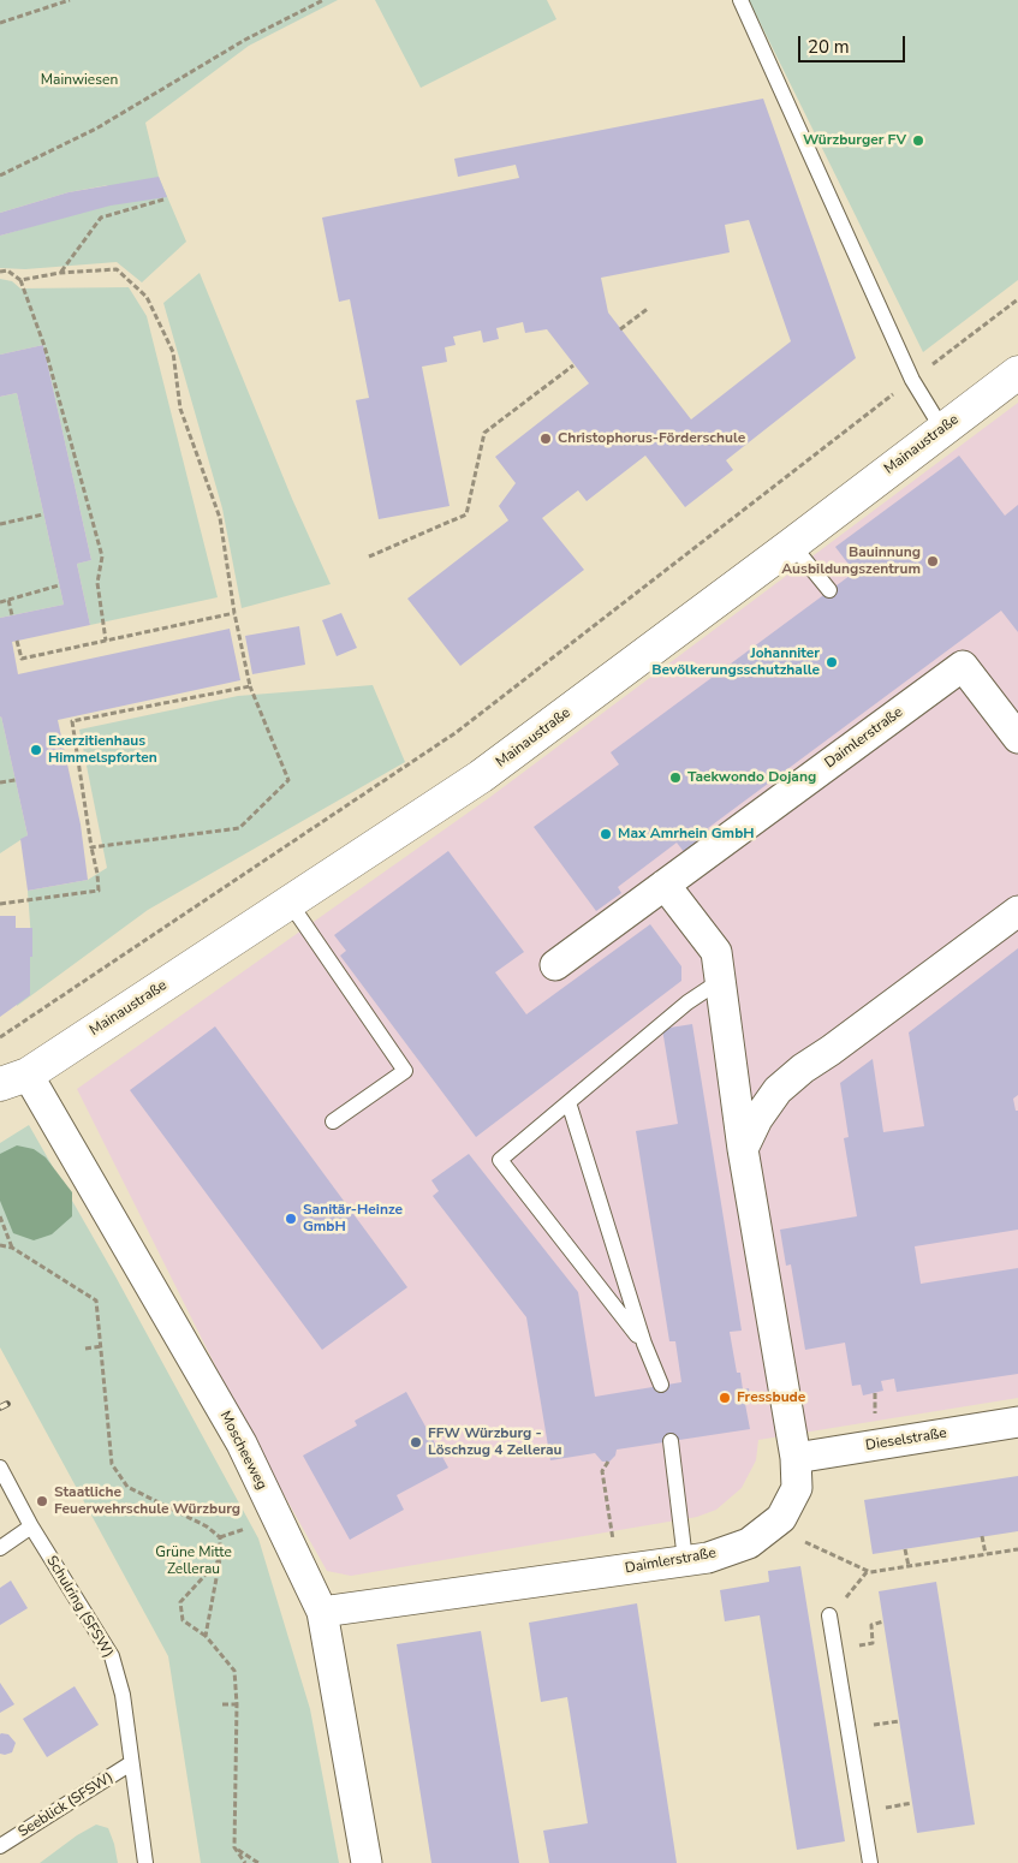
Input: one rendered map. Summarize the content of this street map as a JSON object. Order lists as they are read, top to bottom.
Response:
{
  "streets": {
    "main road": ["Mainaustraße"],
    "street": ["Daimlerstraße", "Dieselstraße", "Moscheeweg"],
    "lane": ["Schulring (SFSW)", "Seeblick (SFSW)"]
  },
  "crossings": [
    ["Mainaustraße", "Moscheeweg"],
    ["Daimlerstraße", "Dieselstraße"],
    ["Daimlerstraße", "Moscheeweg"],
    ["Schulring (SFSW)", "Seeblick (SFSW)"]
  ],
  "parks": ["Mainwiesen", "Grüne Mitte Zellerau"],
  "places": [
    "Würzburger FV",
    "Christophorus-Förderschule",
    "Bauinnung Ausbildungszentrum",
    "Johanniter Bevölkerungsschutzhalle",
    "Exerzitienhaus Himmelspforten",
    "Taekwondo Dojang",
    "Max Amrhein GmbH",
    "Sanitär-Heinze GmbH",
    "Fressbude",
    "FFW Würzburg - Löschzug 4 Zellerau",
    "Staatliche Feuerwehrschule Würzburg"
  ],
  "scale_bar": "20 m"
}
